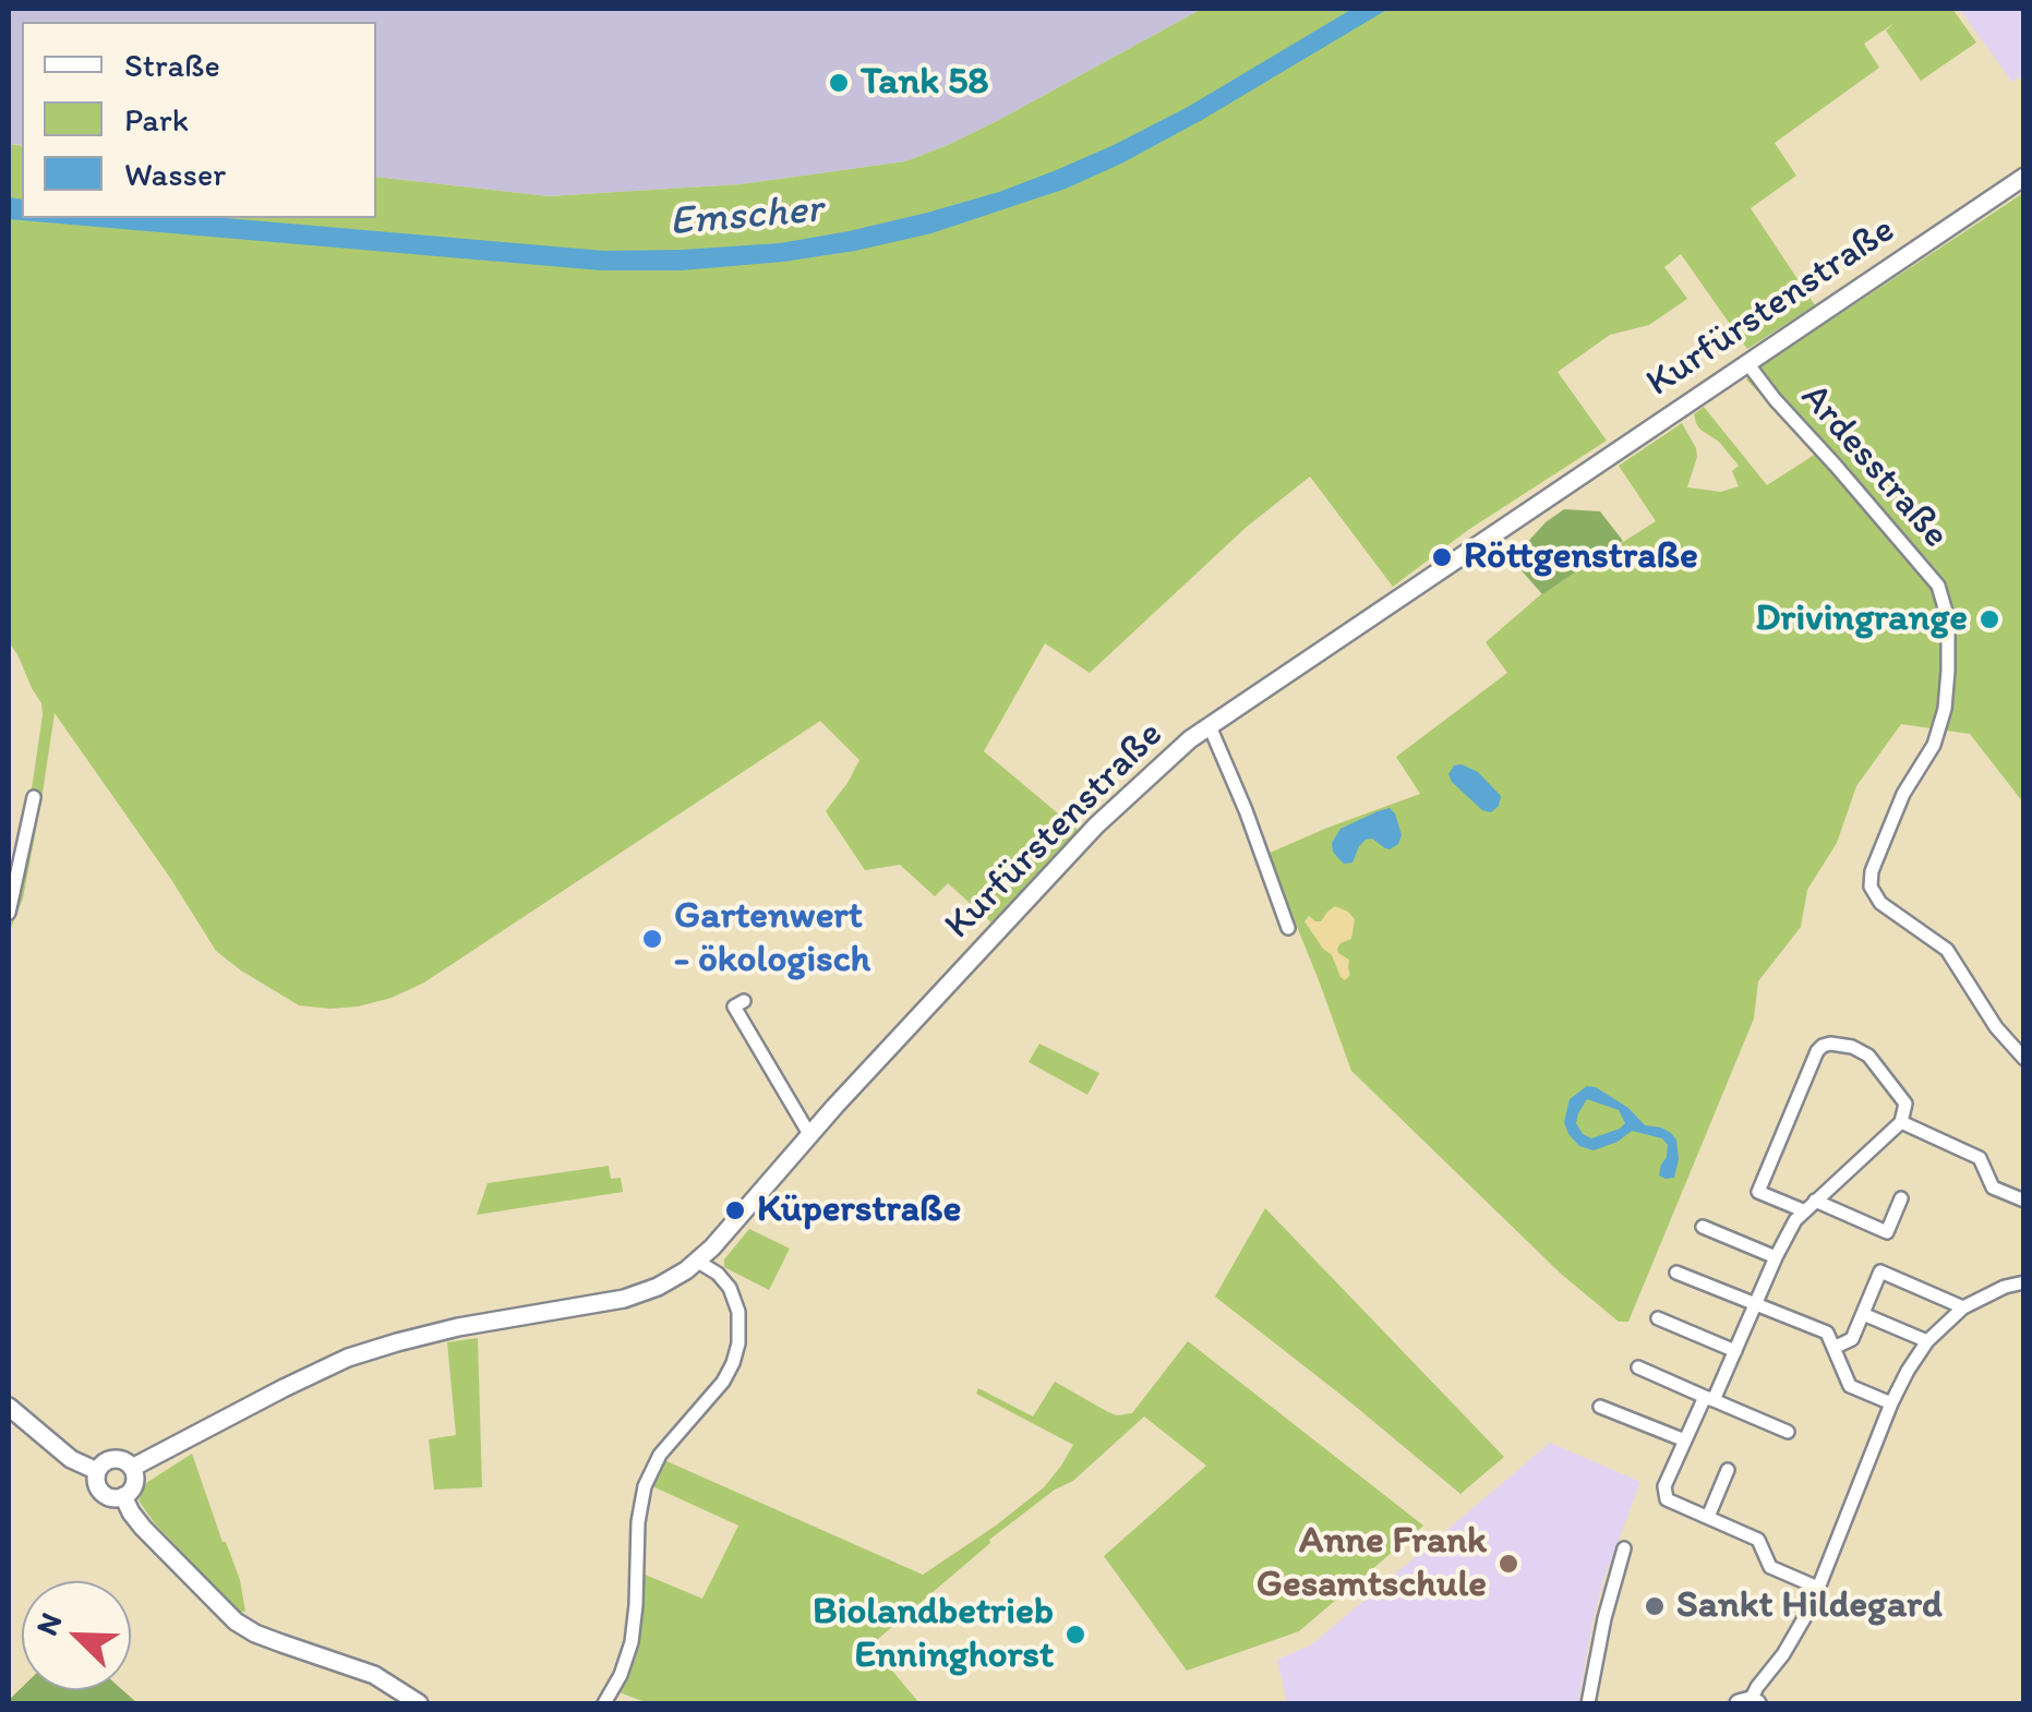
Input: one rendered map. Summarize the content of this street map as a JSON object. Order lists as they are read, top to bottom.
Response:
{
  "streets": {
    "main road": ["Kurfürstenstraße"],
    "street": ["Ardesstraße"]
  },
  "crossings": [
    ["Kurfürstenstraße", "Ardesstraße"]
  ],
  "water": ["Emscher"],
  "places": [
    "Tank 58",
    "Röttgenstraße",
    "Drivingrange",
    "Gartenwert - ökologisch",
    "Küperstraße",
    "Anne Frank Gesamtschule",
    "Sankt Hildegard",
    "Biolandbetrieb Enninghorst"
  ],
  "legend": ["Straße", "Park", "Wasser"],
  "north": "top left"
}
